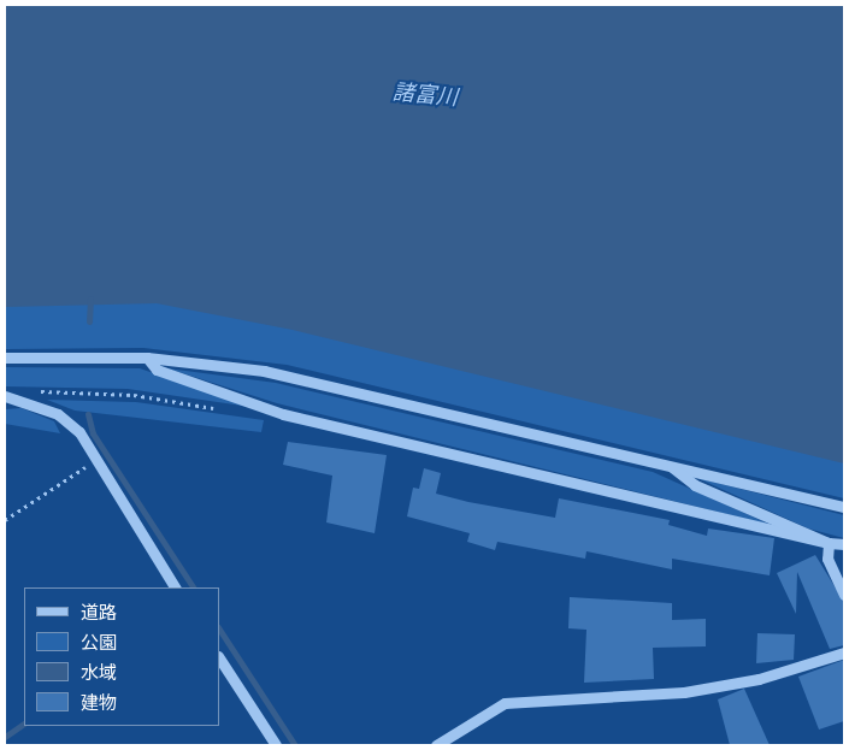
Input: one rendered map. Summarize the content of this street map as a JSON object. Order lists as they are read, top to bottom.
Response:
{
  "water": ["諸富川"],
  "legend": [
    "道路",
    "公園",
    "水域",
    "建物"
  ]
}
